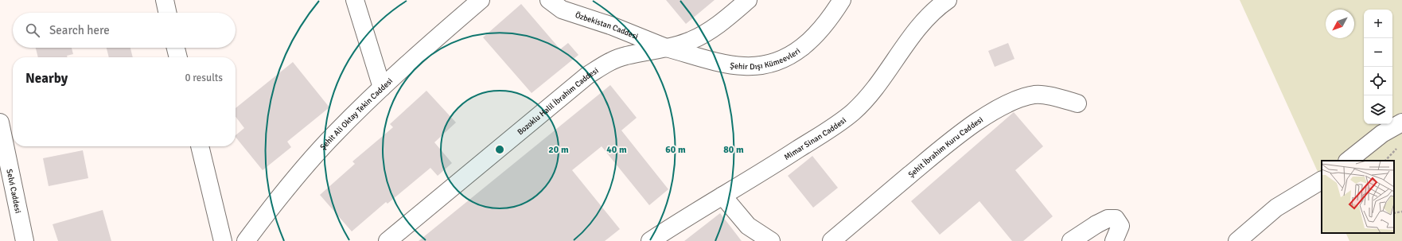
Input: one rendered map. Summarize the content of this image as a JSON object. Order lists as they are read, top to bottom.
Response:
{
  "streets": {
    "street": [
      "Özbekistan Caddesi",
      "Şehir Dışı Kümeevleri",
      "Bozoklu Halil İbrahim Caddesi",
      "Şehit Ali Oktay Tekin Caddesi",
      "Mimar Sinan Caddesi",
      "Şehit İbrahim Kuru Caddesi",
      "Selvi Caddesi"
    ]
  },
  "crossings": [
    ["Özbekistan Caddesi", "Şehir Dışı Kümeevleri"],
    ["Özbekistan Caddesi", "Bozoklu Halil İbrahim Caddesi"],
    ["Şehir Dışı Kümeevleri", "Bozoklu Halil İbrahim Caddesi"]
  ],
  "north": "bottom left",
  "page": {
    "map_buttons": ["+", "−"],
    "search": "Search here",
    "heading": ["Nearby", "0 results"]
  },
  "rings": [
    "20 m",
    "40 m",
    "60 m",
    "80 m"
  ]
}
